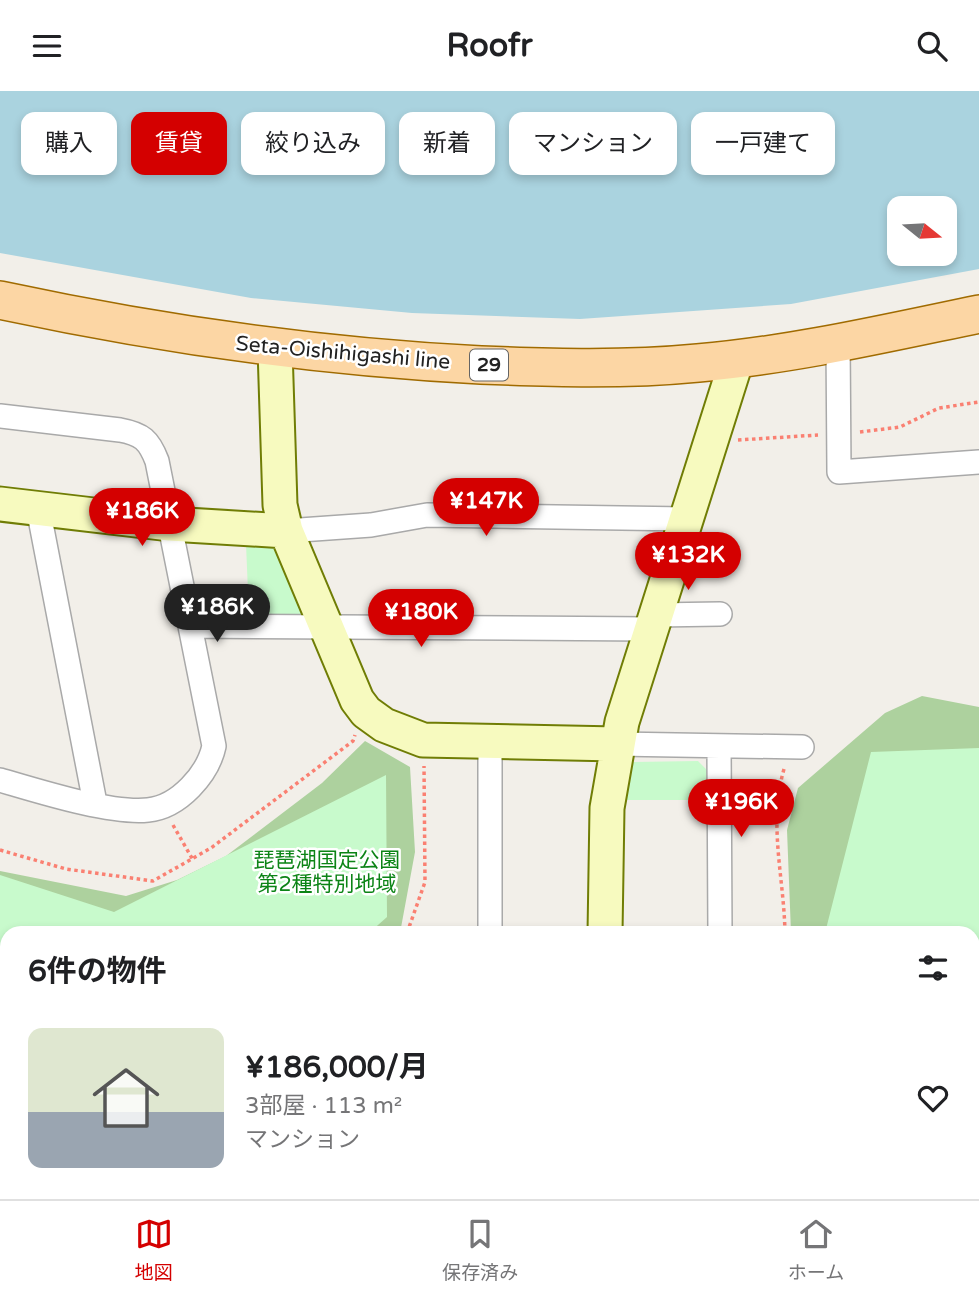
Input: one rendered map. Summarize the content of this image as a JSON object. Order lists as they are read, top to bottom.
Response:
{
  "streets": {
    "main road": ["Seta-Oishihigashi line", "29"]
  },
  "parks": ["琵琶湖国定公園 第2種特別地域"],
  "north": "right",
  "page": {
    "header": "Roofr",
    "chip": [
      "購入",
      "賃貸",
      "絞り込み",
      "新着",
      "マンション",
      "一戸建て"
    ],
    "price": [
      "¥147K",
      "¥186K",
      "¥132K",
      "¥186K",
      "¥180K",
      "¥196K"
    ],
    "heading": "6件の物件",
    "list": [
      {
        "name": "¥186,000/月",
        "note": "3部屋 · 113 m² · マンション"
      }
    ],
    "tabs": ["地図", "保存済み", "ホーム"]
  }
}
